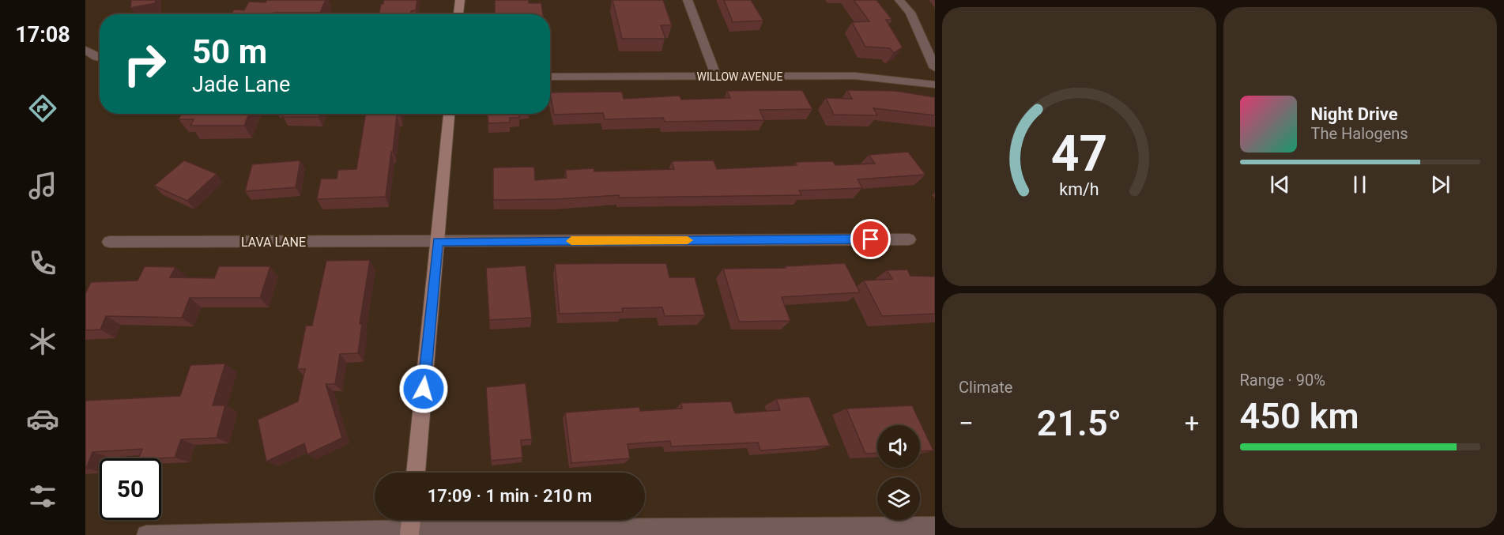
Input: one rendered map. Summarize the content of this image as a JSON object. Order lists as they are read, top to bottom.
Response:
{
  "streets": {
    "street": ["WILLOW AVENUE", "LAVA LANE"]
  },
  "page": {
    "tabs": "17:08",
    "turn": ["50 m", "Jade Lane"],
    "song": ["Night Drive", "The Halogens"],
    "tile": [
      "Climate",
      ["Range · 90%", "450 km"]
    ],
    "heat": ["−", "21.5°", "+"],
    "limit": "50",
    "trip": "17:09 · 1 min · 210 m",
    "gauge": ["47", "km/h"]
  }
}
